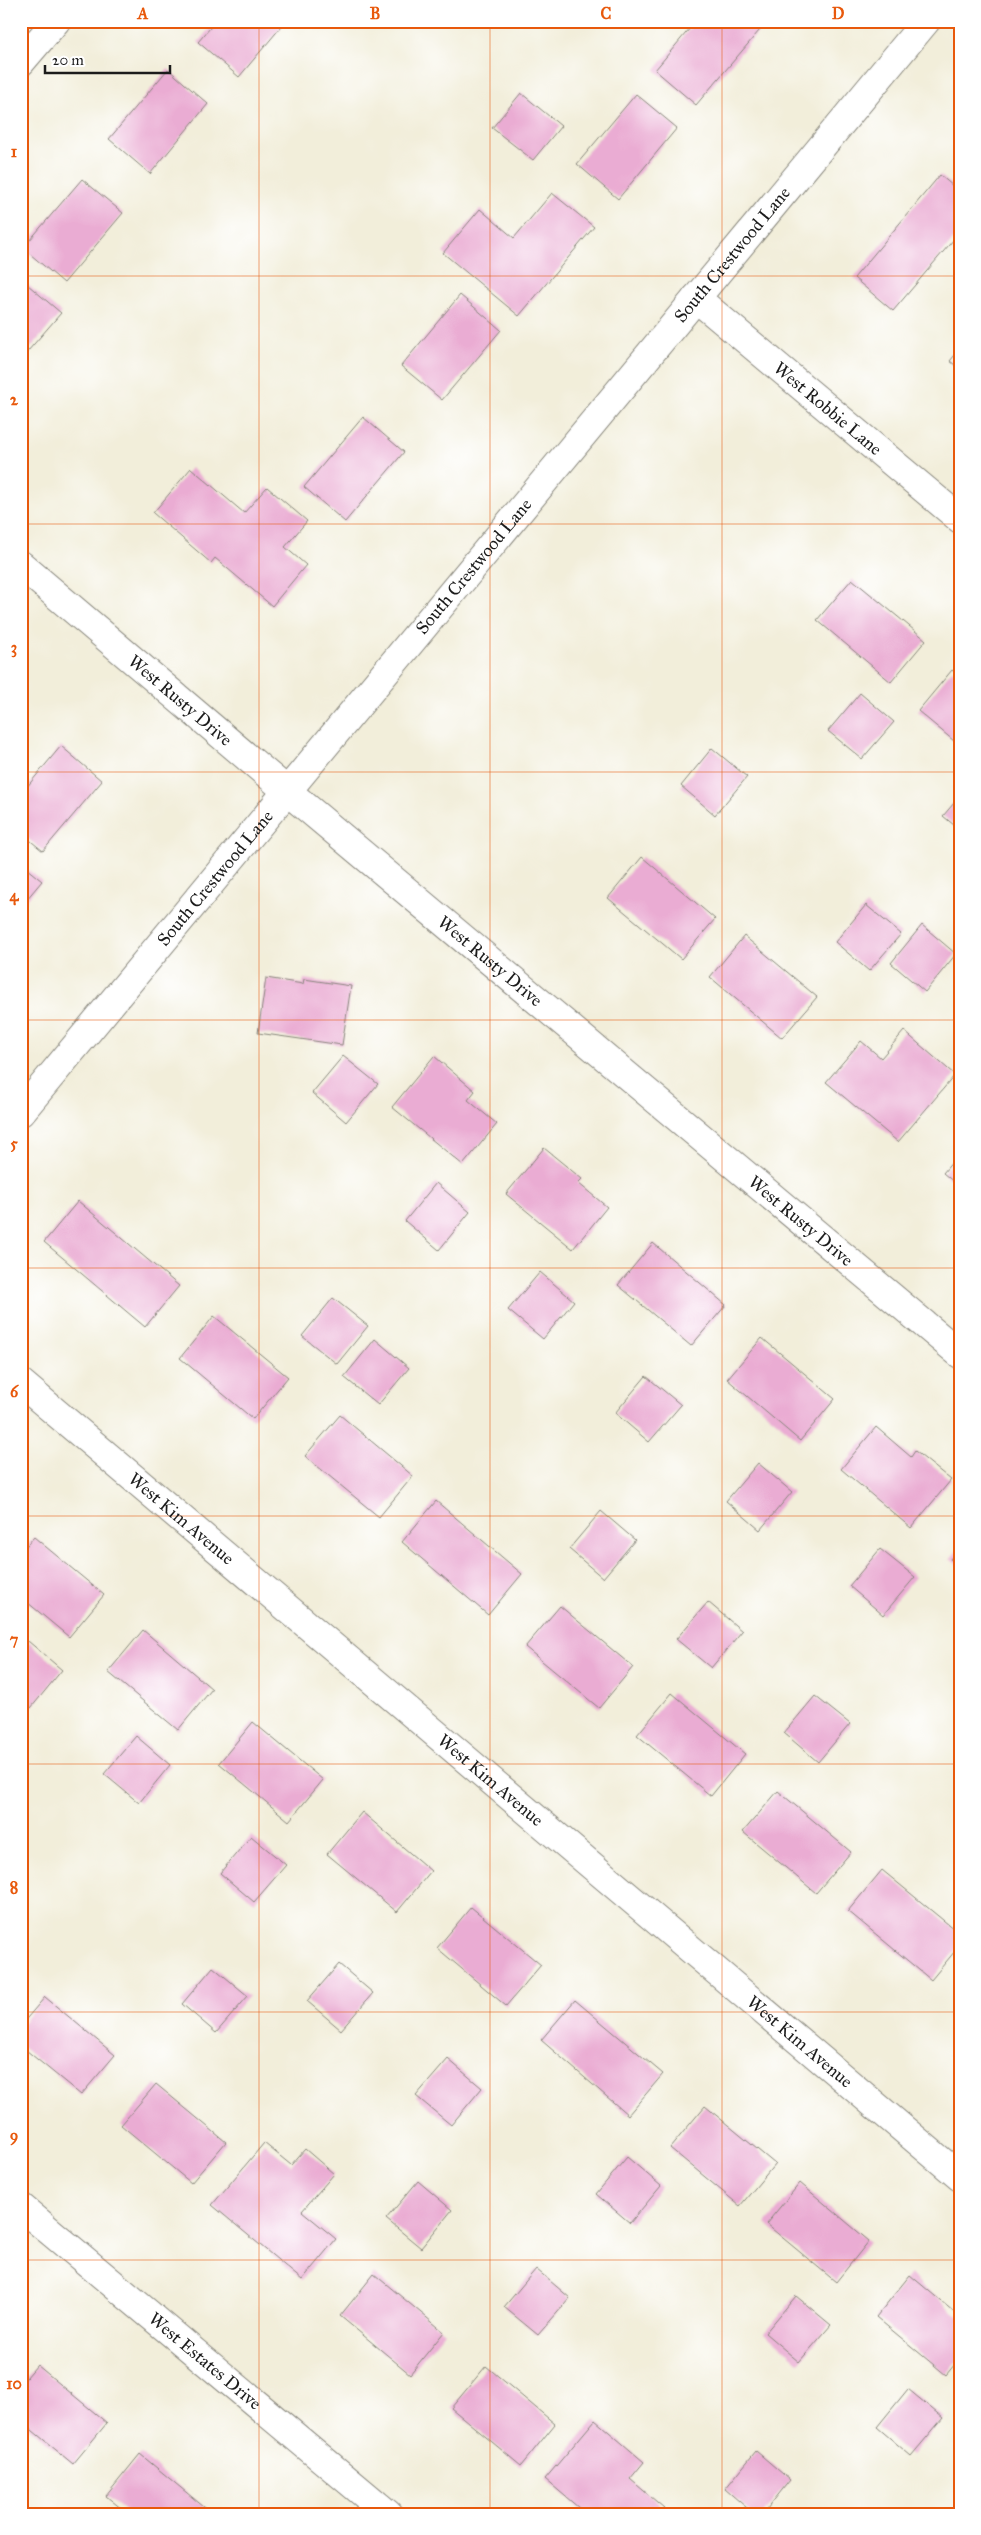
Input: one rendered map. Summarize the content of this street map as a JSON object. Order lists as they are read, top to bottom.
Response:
{
  "streets": {
    "street": [
      "South Crestwood Lane",
      "West Robbie Lane",
      "West Rusty Drive",
      "West Kim Avenue",
      "West Estates Drive"
    ]
  },
  "crossings": [
    ["South Crestwood Lane", "West Robbie Lane"],
    ["South Crestwood Lane", "West Rusty Drive"]
  ],
  "scale_bar": "20 m",
  "grid": {
    "columns": [
      "A",
      "B",
      "C",
      "D"
    ],
    "rows": [
      "1",
      "2",
      "3",
      "4",
      "5",
      "6",
      "7",
      "8",
      "9",
      "10"
    ]
  }
}
